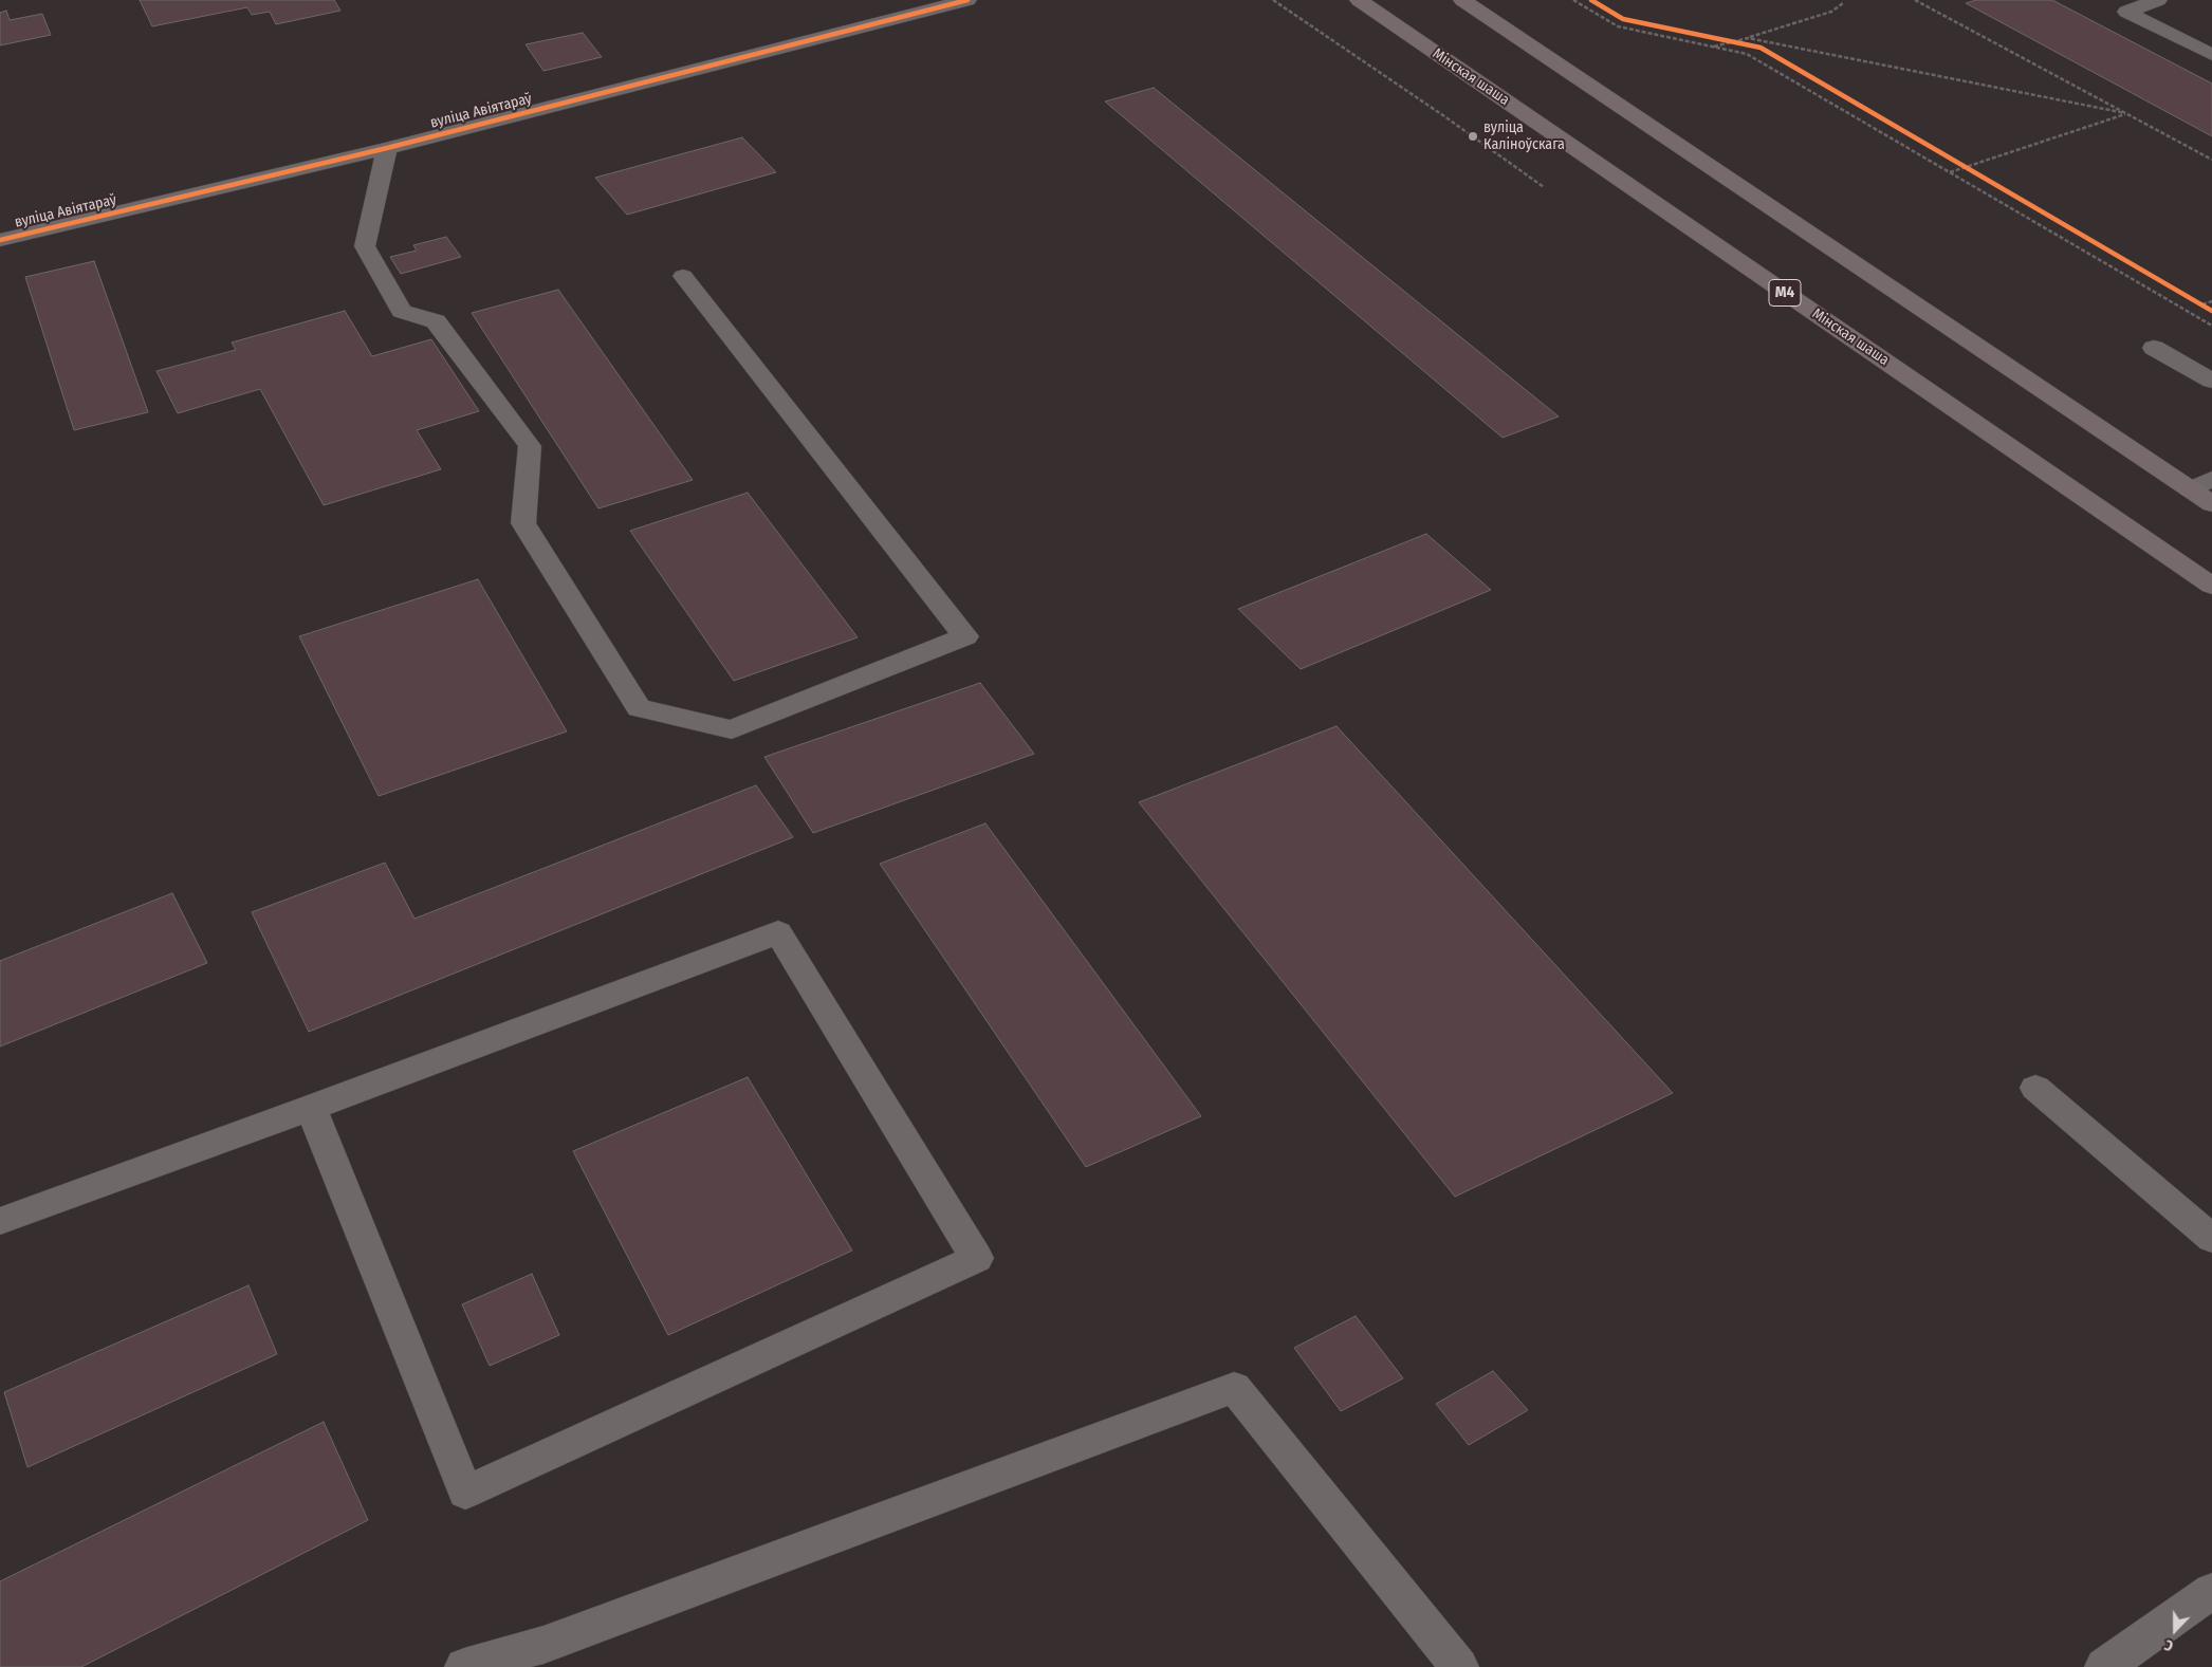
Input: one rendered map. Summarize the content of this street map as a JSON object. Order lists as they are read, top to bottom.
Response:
{
  "streets": {
    "main road": ["Мінская шаша", "М4"],
    "street": ["вуліца Авіятараў"]
  },
  "places": ["вуліца Каліноўскага"],
  "north": "bottom"
}
